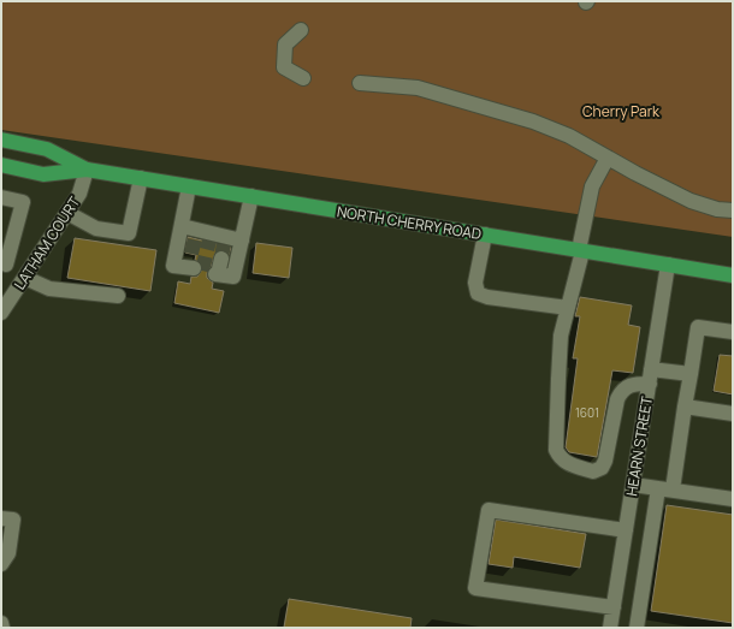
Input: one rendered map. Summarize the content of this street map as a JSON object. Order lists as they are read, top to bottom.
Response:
{
  "streets": {
    "main road": ["NORTH CHERRY ROAD"],
    "street": ["LATHAM COURT", "HEARN STREET"]
  },
  "crossings": [
    ["NORTH CHERRY ROAD", "LATHAM COURT"],
    ["NORTH CHERRY ROAD", "HEARN STREET"]
  ],
  "parks": ["Cherry Park"],
  "house_numbers": ["1601"]
}
